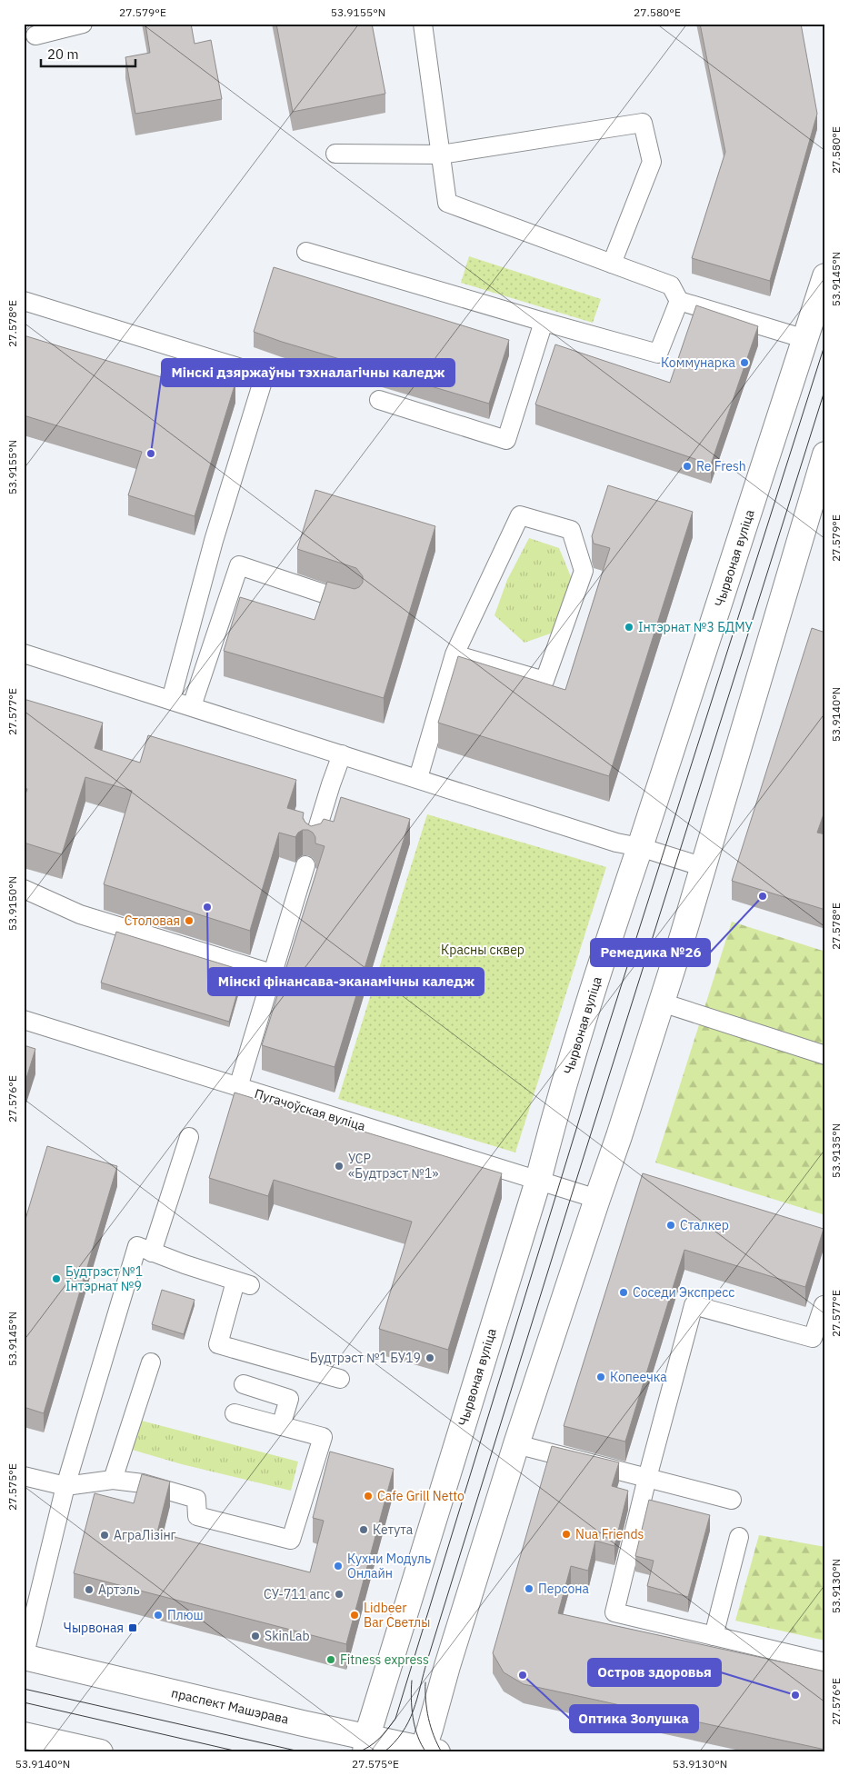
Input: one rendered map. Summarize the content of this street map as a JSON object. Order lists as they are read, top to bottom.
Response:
{
  "streets": {
    "main road": ["Чырвоная вуліца", "праспект Машэрава"],
    "lane": ["Пугачоўская вуліца"]
  },
  "crossings": [
    ["Чырвоная вуліца", "Пугачоўская вуліца"],
    ["Чырвоная вуліца", "праспект Машэрава"]
  ],
  "parks": ["Красны сквер"],
  "places": {
    "other": [
      "Коммунарка",
      "Мінскі дзяржаўны тэхналагічны каледж",
      "Re Fresh",
      "Інтэрнат №3 БДМУ",
      "Ремедика №26",
      "Мінскі фінансава-эканамічны каледж",
      "Столовая",
      "УСР «Будтрэст №1»",
      "Сталкер",
      "Будтрэст №1 Інтэрнат №9",
      "Соседи Экспресс",
      "Будтрэст №1 БУ19",
      "Копеечка",
      "Cafe Grill Netto",
      "Кетута",
      "Nua Friends",
      "АграЛізінг",
      "Кухни Модуль Онлайн",
      "Персона",
      "Артэль",
      "СУ-711 апс",
      "Плюш",
      "Lidbeer Bar Светлы",
      "SkinLab",
      "Fitness express",
      "Оптика Золушка",
      "Остров здоровья"
    ],
    "transit": ["Чырвоная"]
  },
  "scale_bar": "20 m",
  "coordinates": [
    "27.579°E",
    "53.9155°N",
    "27.580°E",
    "53.9145°N",
    "27.578°E",
    "27.577°E",
    "53.9140°N",
    "53.9150°N",
    "27.576°E",
    "53.9135°N",
    "27.575°E",
    "53.9130°N"
  ]
}
